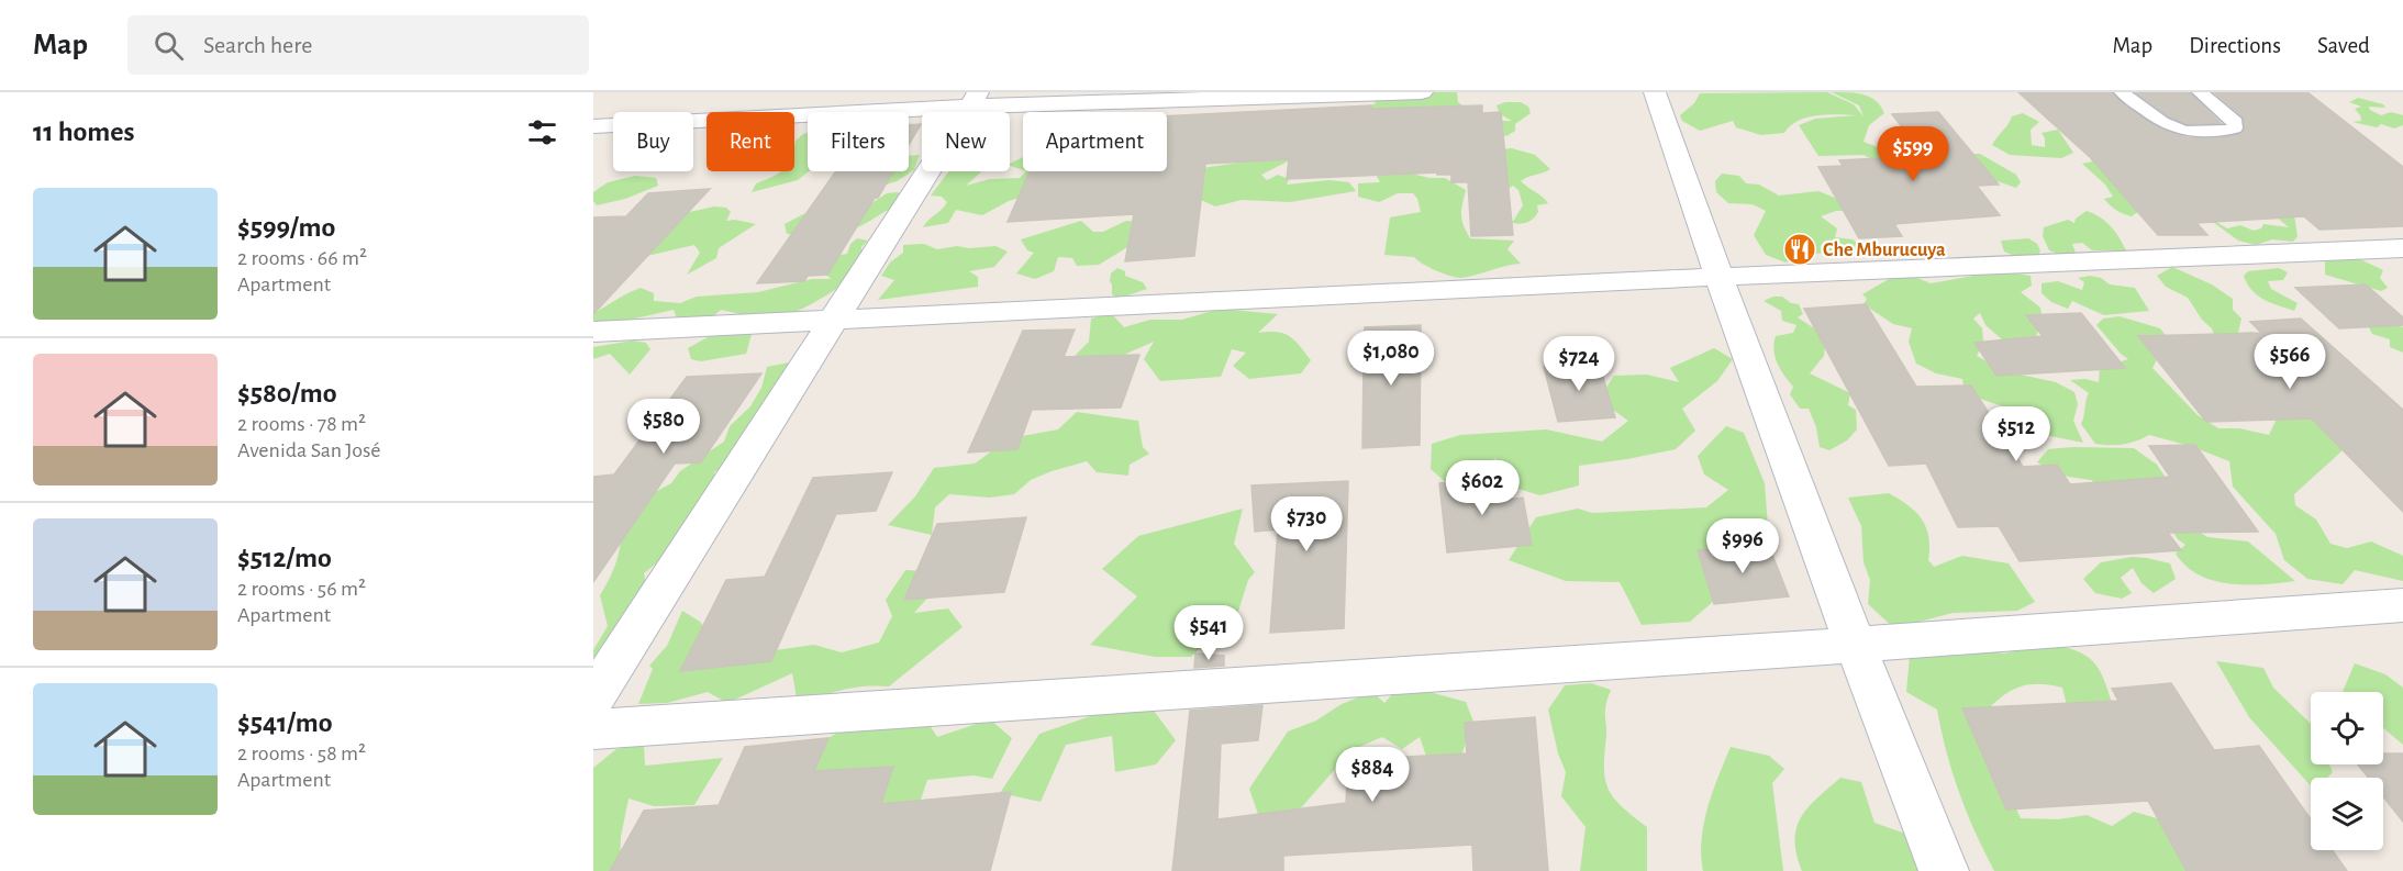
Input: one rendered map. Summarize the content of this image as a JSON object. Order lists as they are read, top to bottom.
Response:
{
  "places": {
    "restaurant": ["Che Mburucuya"]
  },
  "page": {
    "header": "Map",
    "search": "Search here",
    "nav": ["Map", "Directions", "Saved"],
    "heading": "11 homes",
    "chip": [
      "Buy",
      "Rent",
      "Filters",
      "New",
      "Apartment"
    ],
    "price": [
      "$599",
      "$1,080",
      "$566",
      "$724",
      "$580",
      "$512",
      "$602",
      "$730",
      "$996",
      "$541",
      "$884"
    ],
    "list": [
      {
        "name": "$599/mo",
        "note": "2 rooms · 66 m² · Apartment"
      },
      {
        "name": "$580/mo",
        "note": "2 rooms · 78 m² · Avenida San José"
      },
      {
        "name": "$512/mo",
        "note": "2 rooms · 56 m² · Apartment"
      },
      {
        "name": "$541/mo",
        "note": "2 rooms · 58 m² · Apartment"
      }
    ]
  }
}
